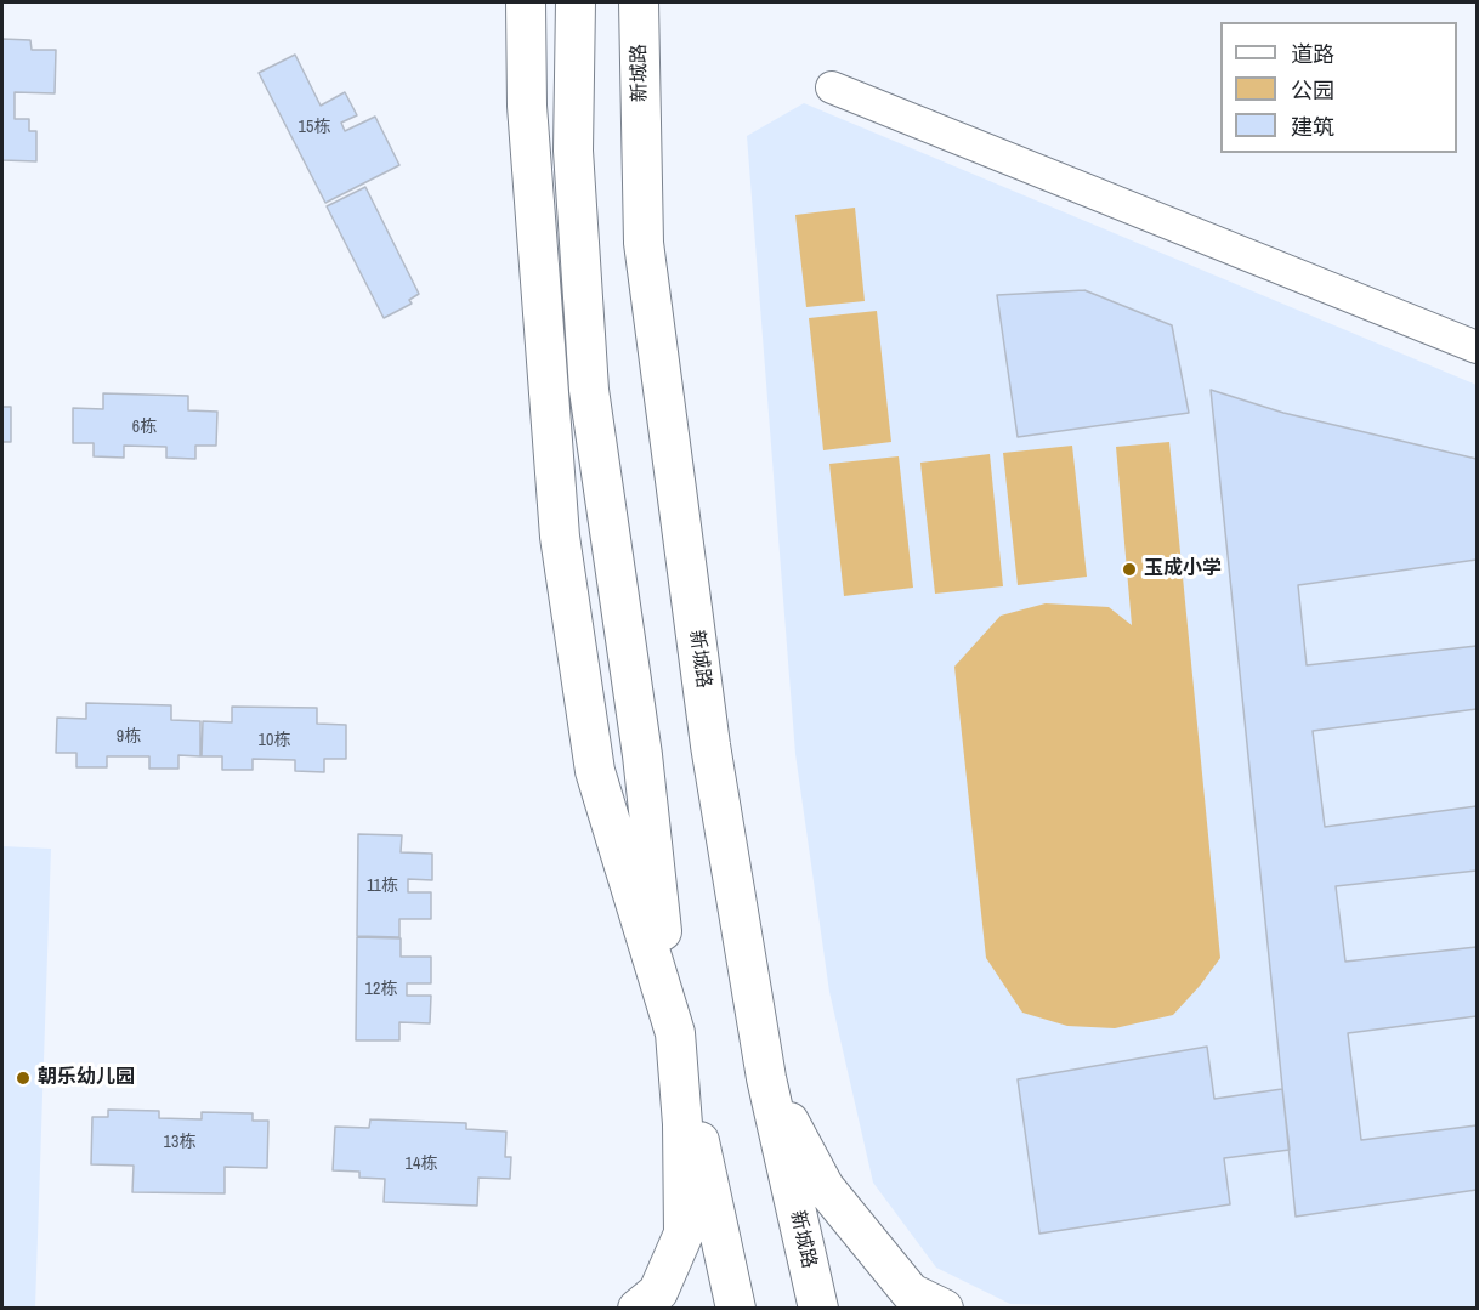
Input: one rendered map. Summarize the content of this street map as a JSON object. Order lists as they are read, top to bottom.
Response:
{
  "streets": {
    "street": ["新城路"]
  },
  "places": ["玉成小学", "朝乐幼儿园"],
  "house_numbers": [
    "15栋",
    "6栋",
    "9栋",
    "10栋",
    "11栋",
    "12栋",
    "13栋",
    "14栋"
  ],
  "legend": ["道路", "公园", "建筑"]
}
